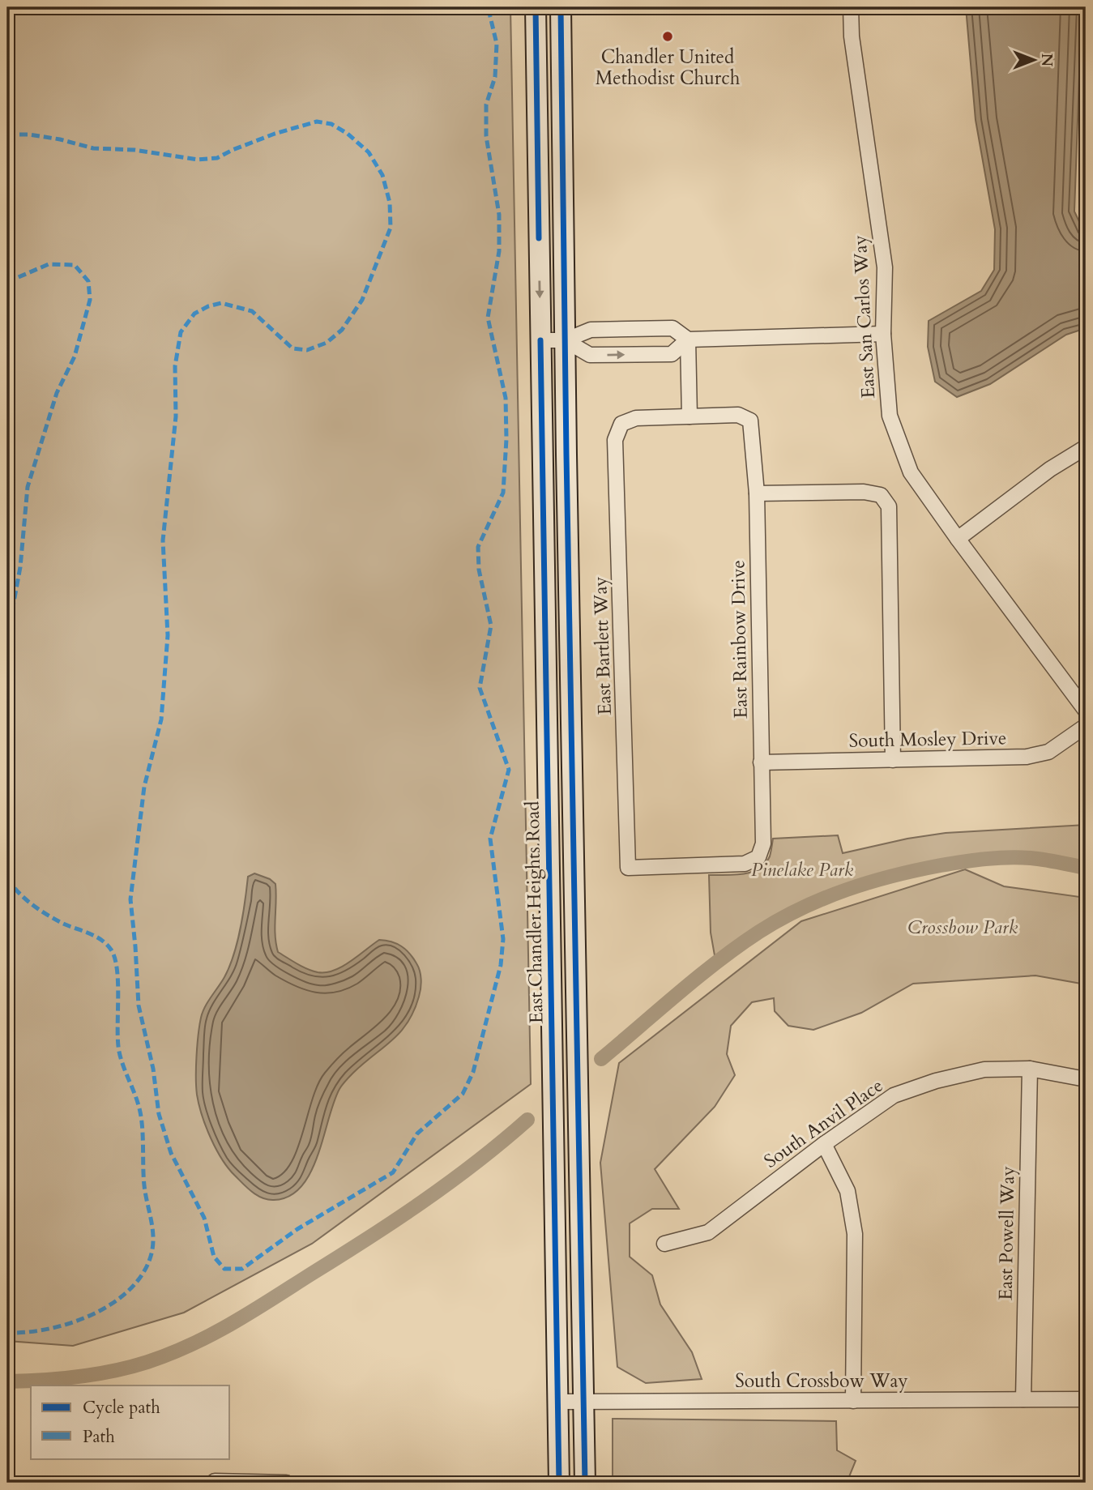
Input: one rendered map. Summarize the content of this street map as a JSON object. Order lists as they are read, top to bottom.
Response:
{
  "streets": {
    "main road": ["East Chandler Heights Road"],
    "street": [
      "East San Carlos Way",
      "East Rainbow Drive",
      "East Bartlett Way",
      "South Mosley Drive",
      "South Anvil Place",
      "East Powell Way",
      "South Crossbow Way"
    ]
  },
  "crossings": [
    ["East Rainbow Drive", "East Bartlett Way"],
    ["East Rainbow Drive", "South Mosley Drive"],
    ["East Chandler Heights Road", "South Crossbow Way"],
    ["South Anvil Place", "East Powell Way"],
    ["East Powell Way", "South Crossbow Way"]
  ],
  "parks": ["Pinelake Park", "Crossbow Park"],
  "places": ["Chandler United Methodist Church"],
  "legend": ["Cycle path", "Path"],
  "north": "right"
}
